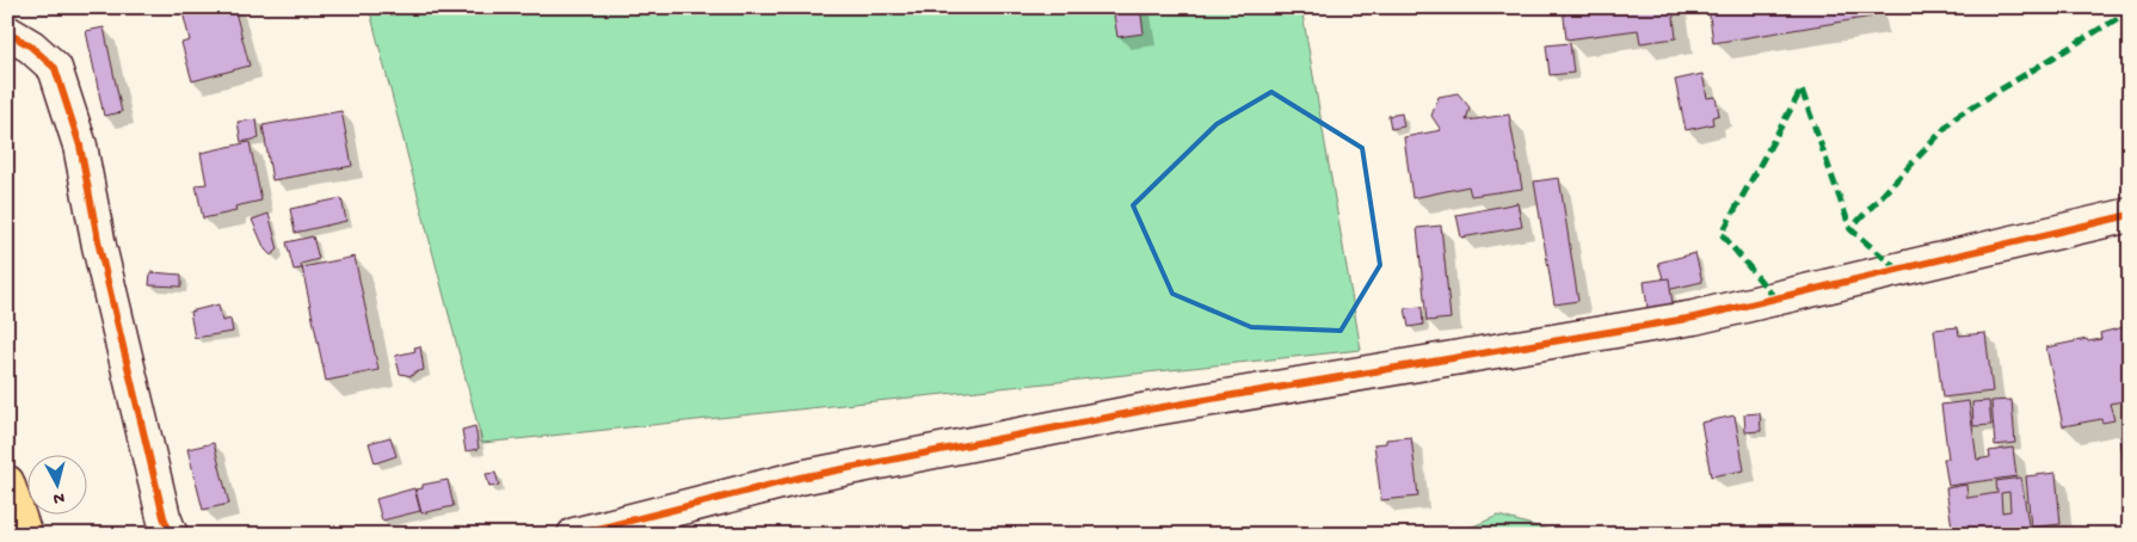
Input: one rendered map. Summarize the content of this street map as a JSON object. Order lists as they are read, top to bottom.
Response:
{
  "north": "bottom"
}
